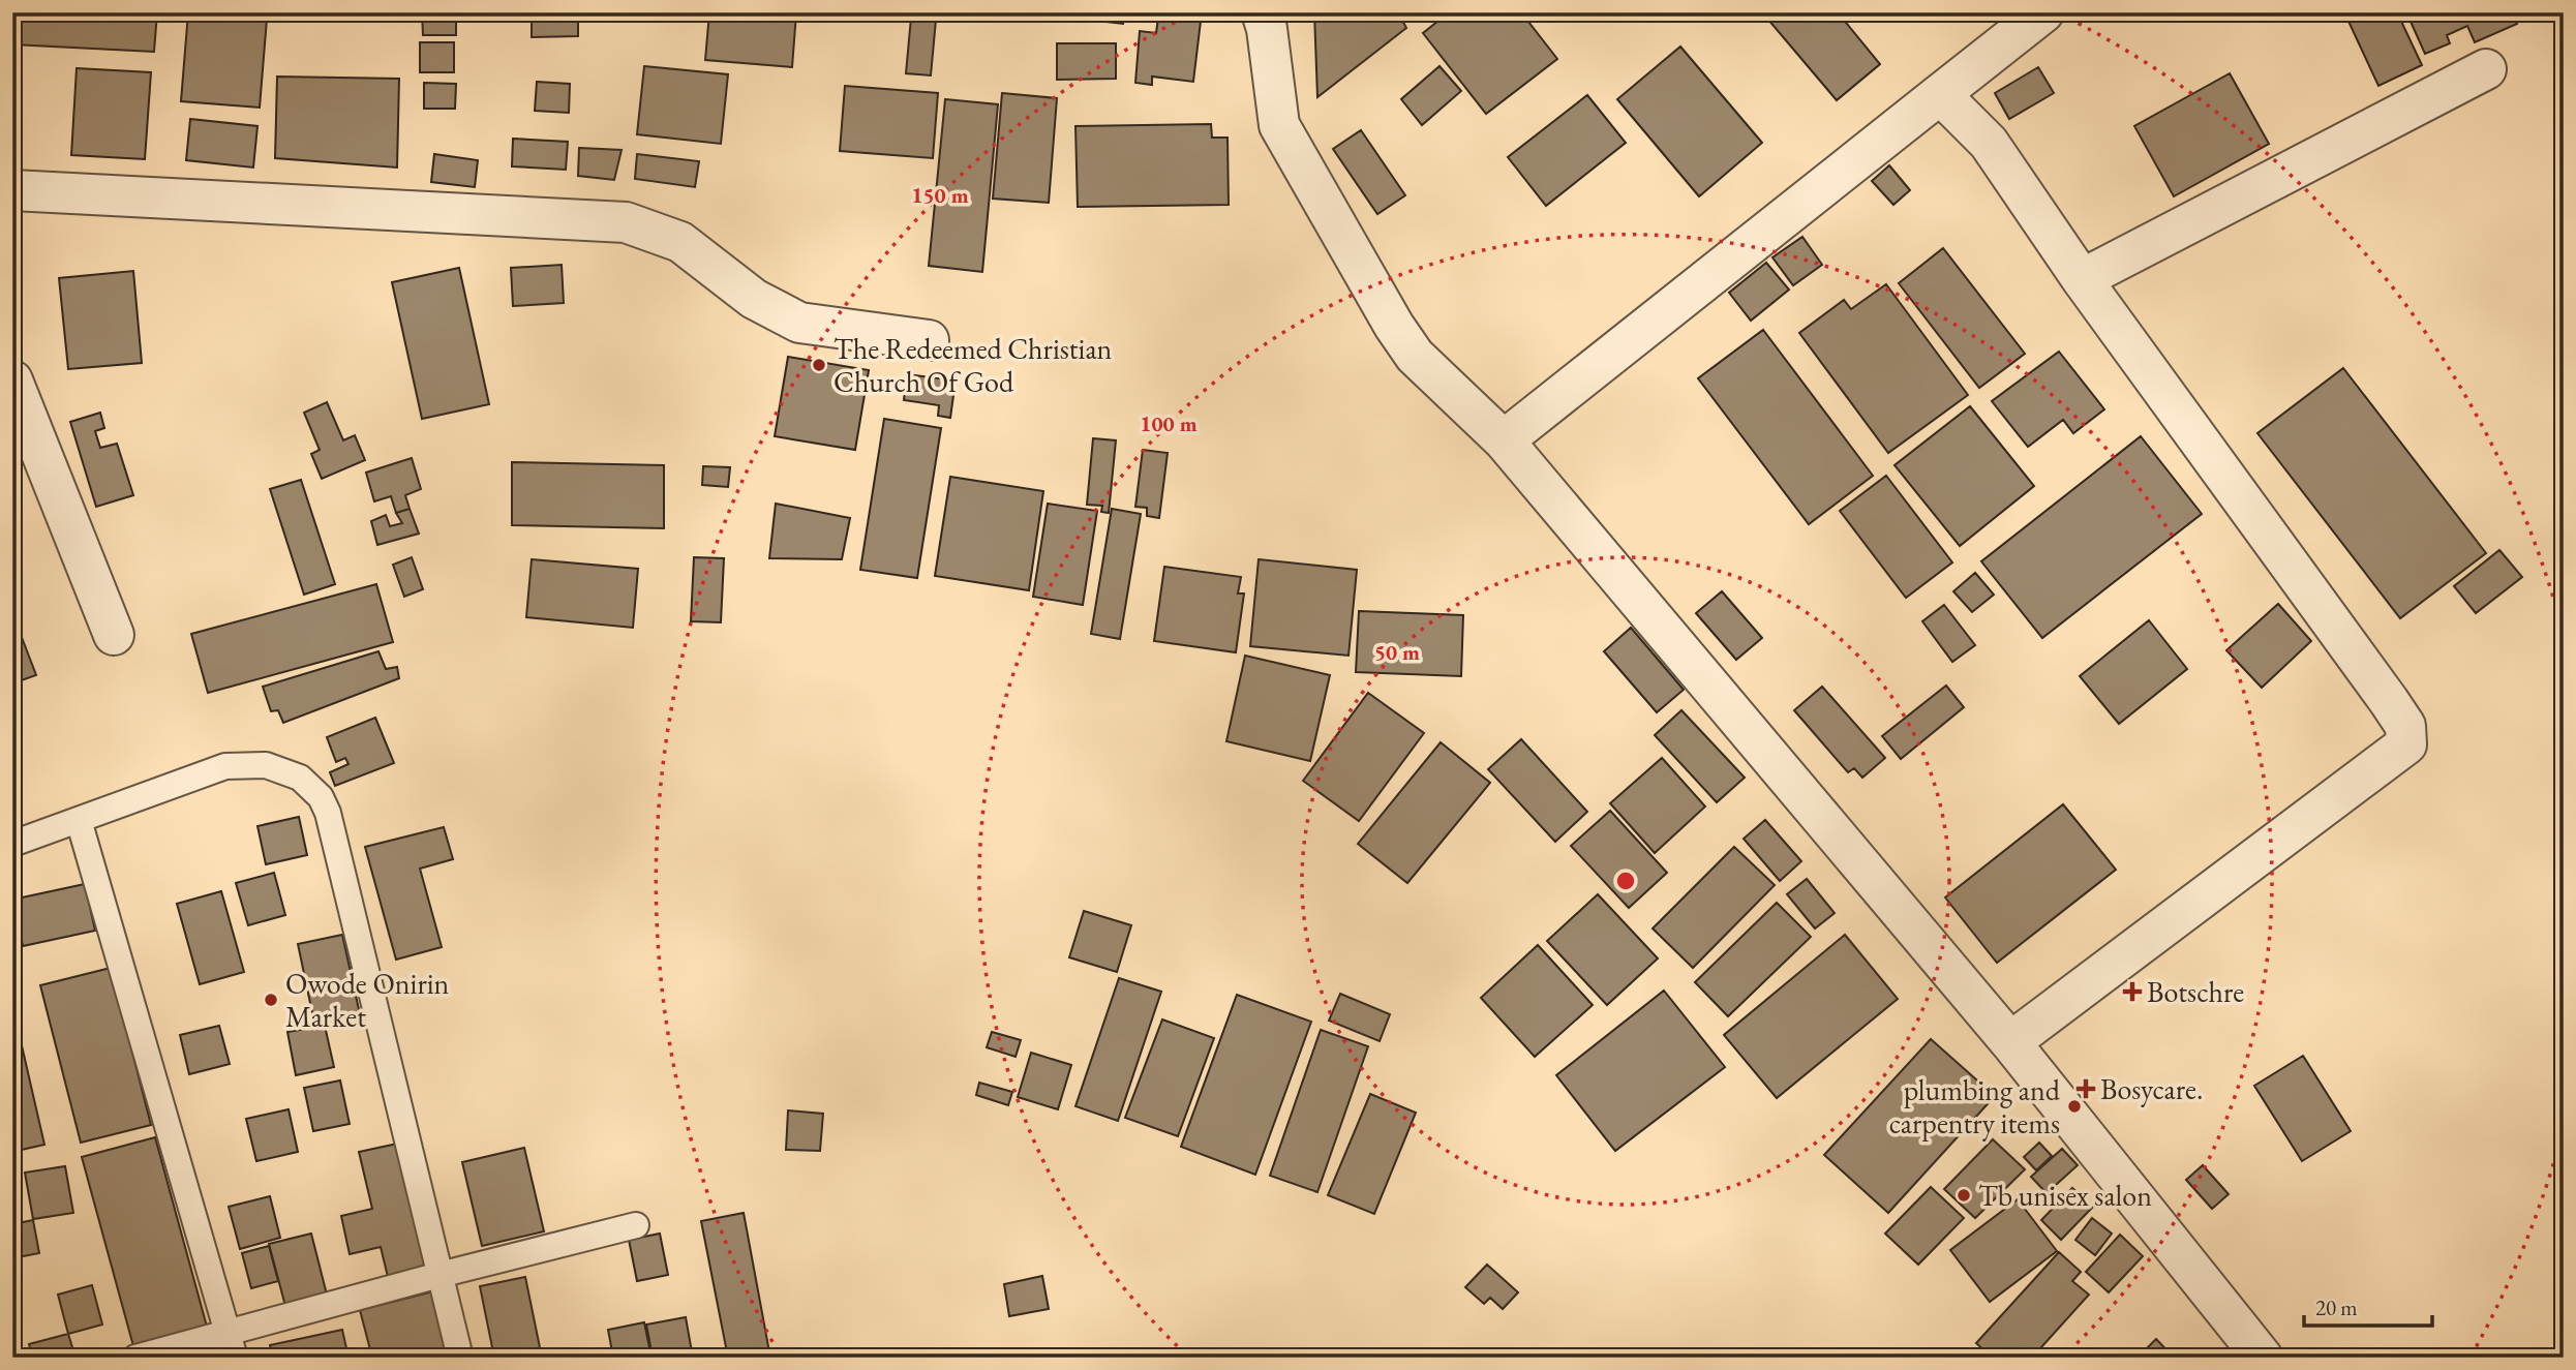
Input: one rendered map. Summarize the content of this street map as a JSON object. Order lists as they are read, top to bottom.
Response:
{
  "places": {
    "other": [
      "The Redeemed Christian Church Of God",
      "Owode Onirin Market",
      "plumbing and carpentry items",
      "Tb unisex salon"
    ],
    "health": ["Botschre", "Bosycare."]
  },
  "scale_bar": "20 m",
  "rings": ["150 m", "100 m", "50 m"]
}
